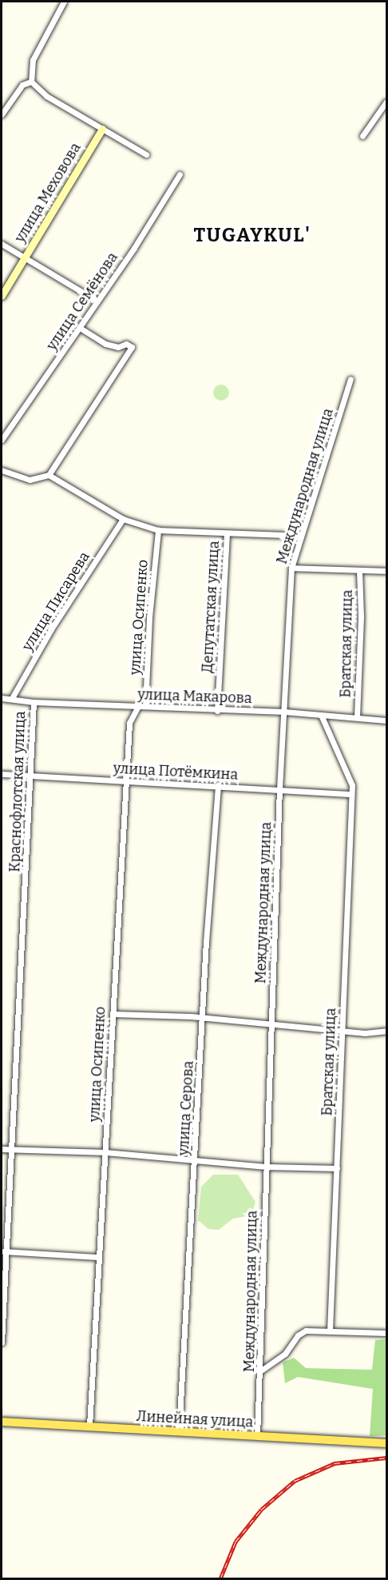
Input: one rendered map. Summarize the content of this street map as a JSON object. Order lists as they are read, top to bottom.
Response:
{
  "streets": {
    "main road": ["Линейная улица"],
    "street": [
      "улица Меховова",
      "улица Семёнова",
      "Международная улица",
      "улица Писарева",
      "Депутатская улица",
      "улица Осипенко",
      "Братская улица",
      "улица Макарова",
      "улица Потёмкина",
      "Краснофлотская улица",
      "улица Серова"
    ]
  },
  "crossings": [
    ["Международная улица", "улица Макарова"],
    ["Международная улица", "улица Потёмкина"],
    ["Международная улица", "Линейная улица"],
    ["улица Писарева", "улица Макарова"],
    ["Депутатская улица", "улица Макарова"],
    ["улица Осипенко", "улица Макарова"],
    ["улица Осипенко", "улица Потёмкина"],
    ["улица Осипенко", "Линейная улица"],
    ["Братская улица", "улица Макарова"],
    ["Братская улица", "улица Потёмкина"],
    ["улица Макарова", "Краснофлотская улица"],
    ["улица Потёмкина", "Краснофлотская улица"],
    ["улица Потёмкина", "улица Серова"],
    ["улица Серова", "Линейная улица"]
  ],
  "districts": ["TUGAYKUL'"]
}
